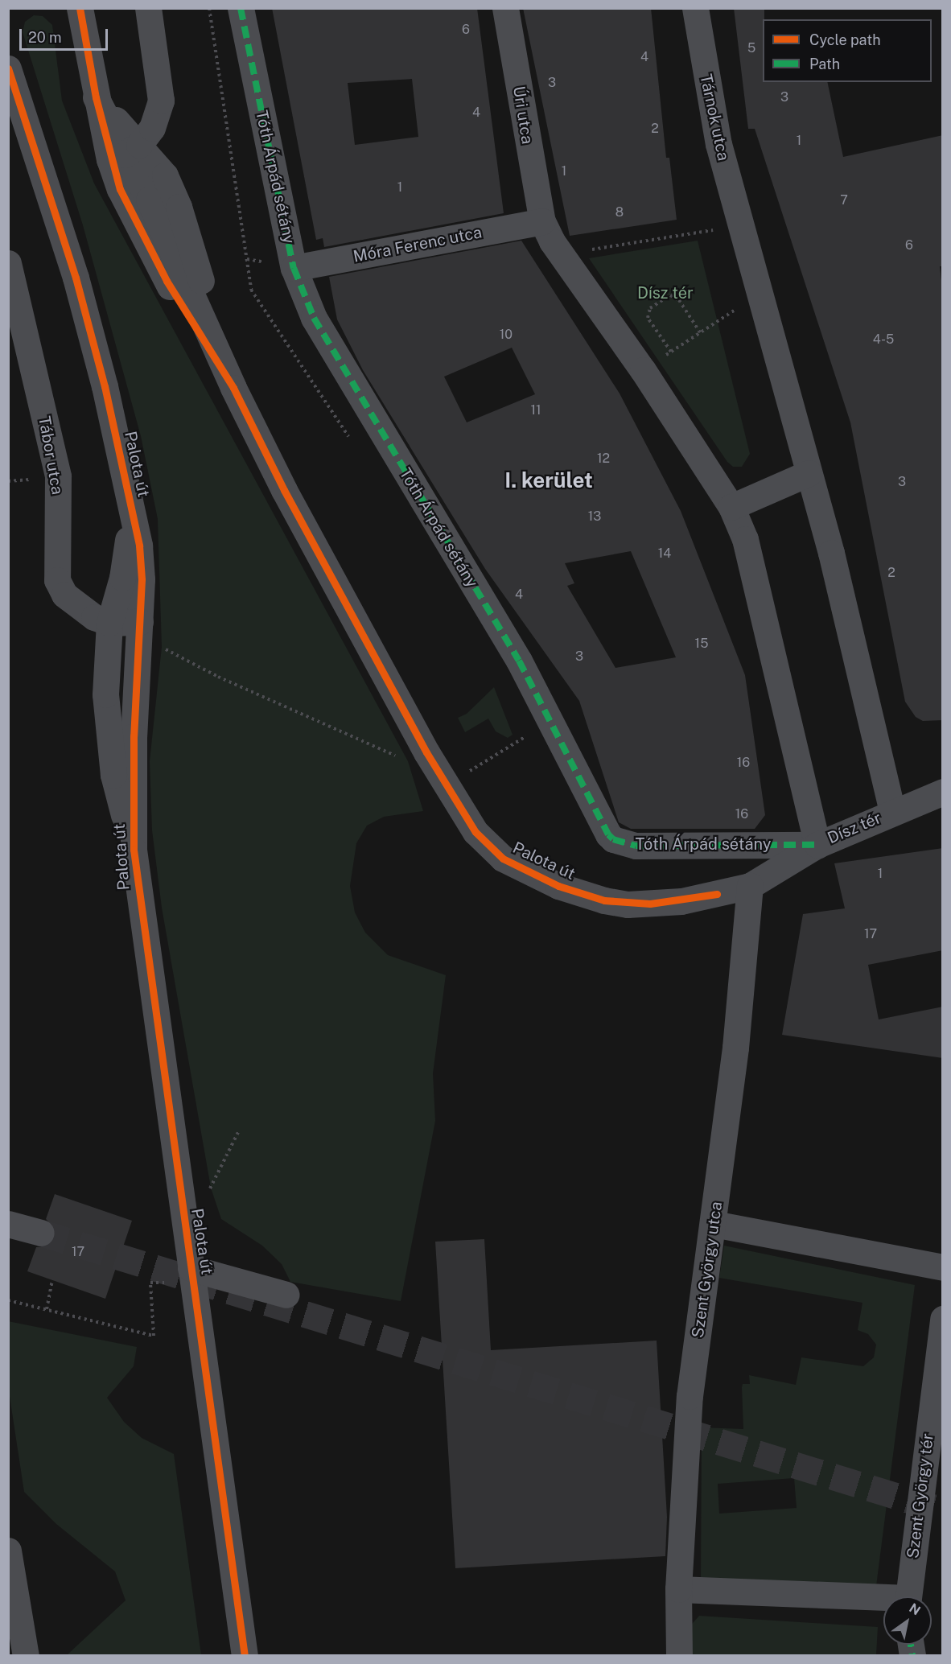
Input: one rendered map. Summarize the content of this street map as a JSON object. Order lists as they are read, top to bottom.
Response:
{
  "streets": {
    "street": [
      "Úri utca",
      "Tárnok utca",
      "Tóth Árpád sétány",
      "Móra Ferenc utca",
      "Tábor utca",
      "Palota út",
      "Dísz tér",
      "Szent György utca",
      "Szent György tér"
    ]
  },
  "crossings": [
    ["Úri utca", "Móra Ferenc utca"],
    ["Úri utca", "Dísz tér"],
    ["Tárnok utca", "Dísz tér"],
    ["Tóth Árpád sétány", "Móra Ferenc utca"],
    ["Tóth Árpád sétány", "Palota út"],
    ["Tóth Árpád sétány", "Dísz tér"],
    ["Móra Ferenc utca", "Dísz tér"],
    ["Tábor utca", "Palota út"],
    ["Palota út", "Dísz tér"],
    ["Palota út", "Szent György utca"],
    ["Szent György utca", "Szent György tér"]
  ],
  "districts": ["I. kerület"],
  "parks": ["Dísz tér"],
  "house_numbers": [
    "6",
    "5",
    "4",
    "3",
    "3",
    "4",
    "2",
    "1",
    "1",
    "1",
    "7",
    "8",
    "6",
    "10",
    "4-5",
    "11",
    "12",
    "3",
    "13",
    "14",
    "2",
    "4",
    "15",
    "3",
    "16",
    "16",
    "1",
    "17",
    "17"
  ],
  "legend": ["Cycle path", "Path"],
  "scale_bar": "20 m",
  "north": "top right"
}
